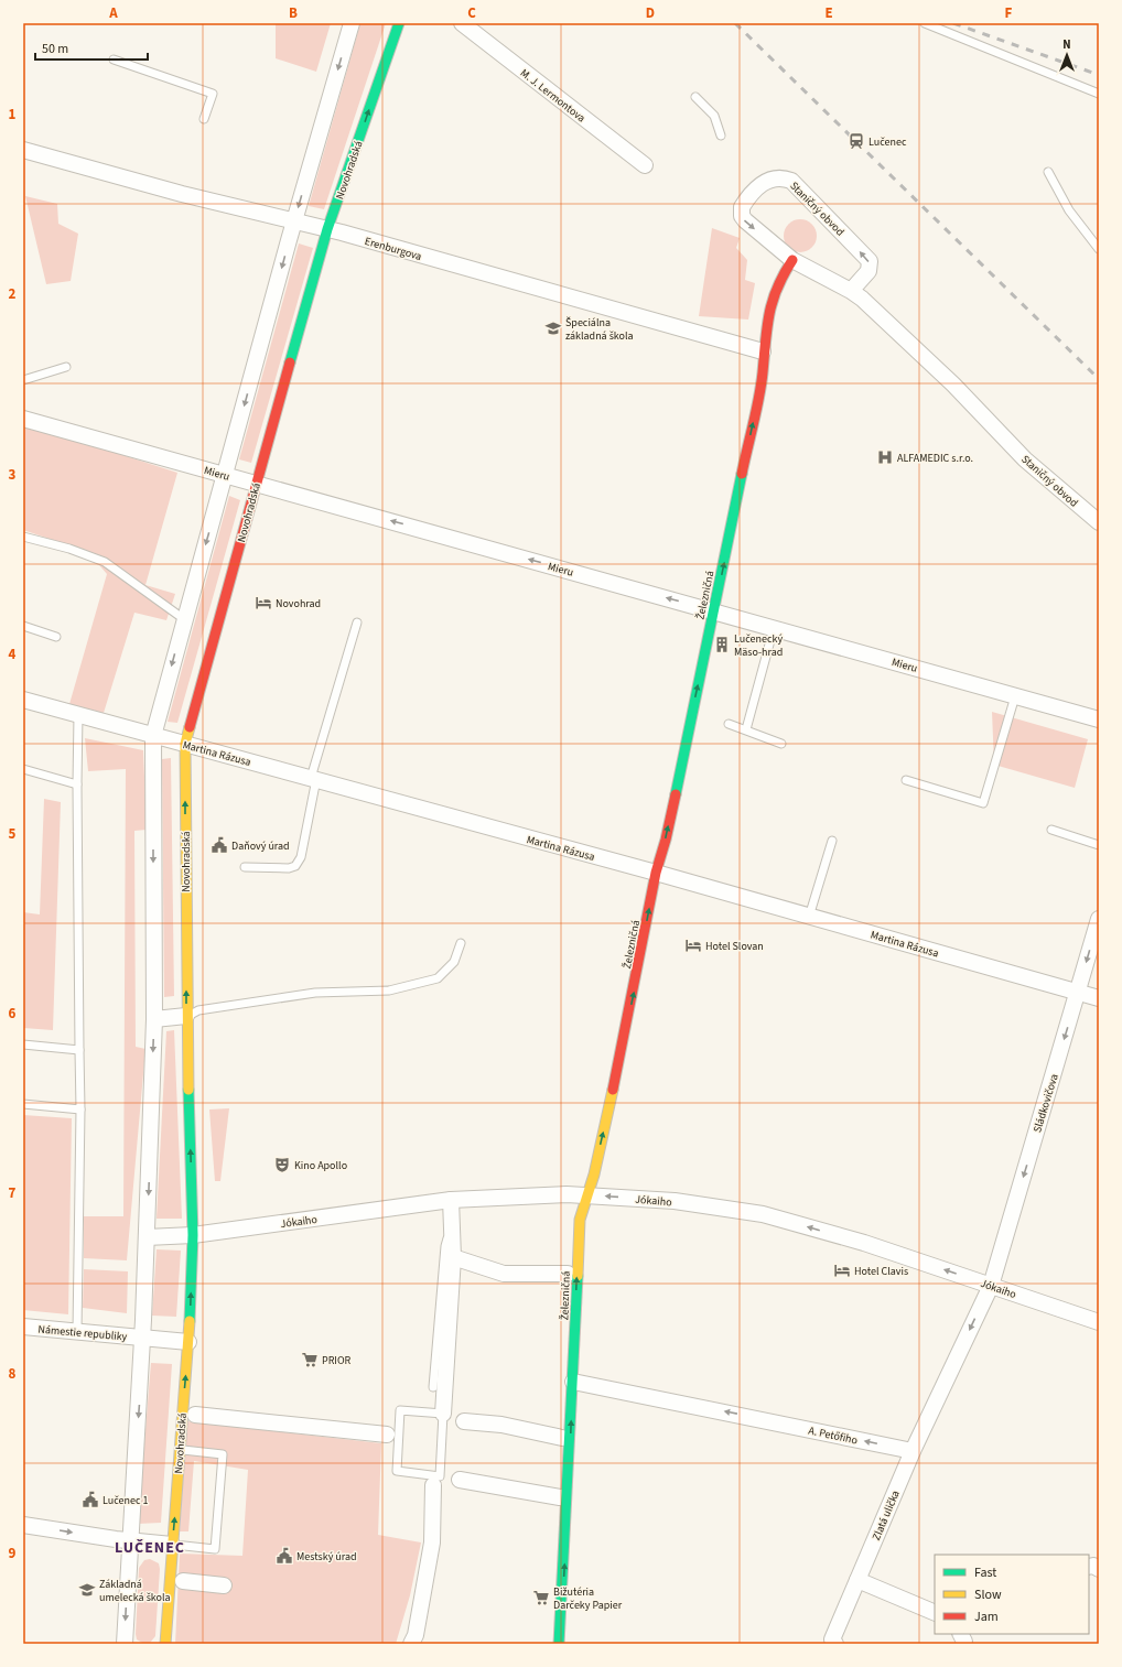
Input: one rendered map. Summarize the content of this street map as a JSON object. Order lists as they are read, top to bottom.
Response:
{
  "streets": {
    "street": [
      "M. J. Lermontova",
      "Novohradská",
      "Staničný obvod",
      "Erenburgova",
      "Mieru",
      "Železničná",
      "Martina Rázusa",
      "Sládkovičova",
      "Jókaiho",
      "Námestie republiky",
      "A. Petőfiho",
      "Zlatá ulička"
    ]
  },
  "crossings": [
    ["Novohradská", "Erenburgova"],
    ["Novohradská", "Mieru"],
    ["Novohradská", "Martina Rázusa"],
    ["Novohradská", "Jókaiho"],
    ["Staničný obvod", "Železničná"],
    ["Erenburgova", "Železničná"],
    ["Mieru", "Železničná"],
    ["Železničná", "Martina Rázusa"],
    ["Železničná", "Jókaiho"],
    ["Železničná", "A. Petőfiho"],
    ["Martina Rázusa", "Sládkovičova"],
    ["Sládkovičova", "Jókaiho"],
    ["A. Petőfiho", "Zlatá ulička"]
  ],
  "one_way": [
    "Mieru",
    "Železničná",
    "Sládkovičova",
    "Jókaiho",
    "A. Petőfiho"
  ],
  "districts": ["LUČENEC"],
  "places": {
    "station": ["Lučenec"],
    "school or university": ["Špeciálna základná škola", "Základná umelecká škola"],
    "hospital": ["ALFAMEDIC s.r.o."],
    "hotel": ["Novohrad", "Hotel Slovan", "Hotel Clavis"],
    "building": ["Lučenecký Mäso-hrad"],
    "public building": ["Daňový úrad", "Lučenec 1", "Mestský úrad"],
    "theatre": ["Kino Apollo"],
    "supermarket": ["PRIOR", "Bižutéria Darčeky Papier"]
  },
  "legend": ["Fast", "Slow", "Jam"],
  "scale_bar": "50 m",
  "north": "top",
  "grid": {
    "columns": [
      "A",
      "B",
      "C",
      "D",
      "E",
      "F"
    ],
    "rows": [
      "1",
      "2",
      "3",
      "4",
      "5",
      "6",
      "7",
      "8",
      "9"
    ]
  }
}
